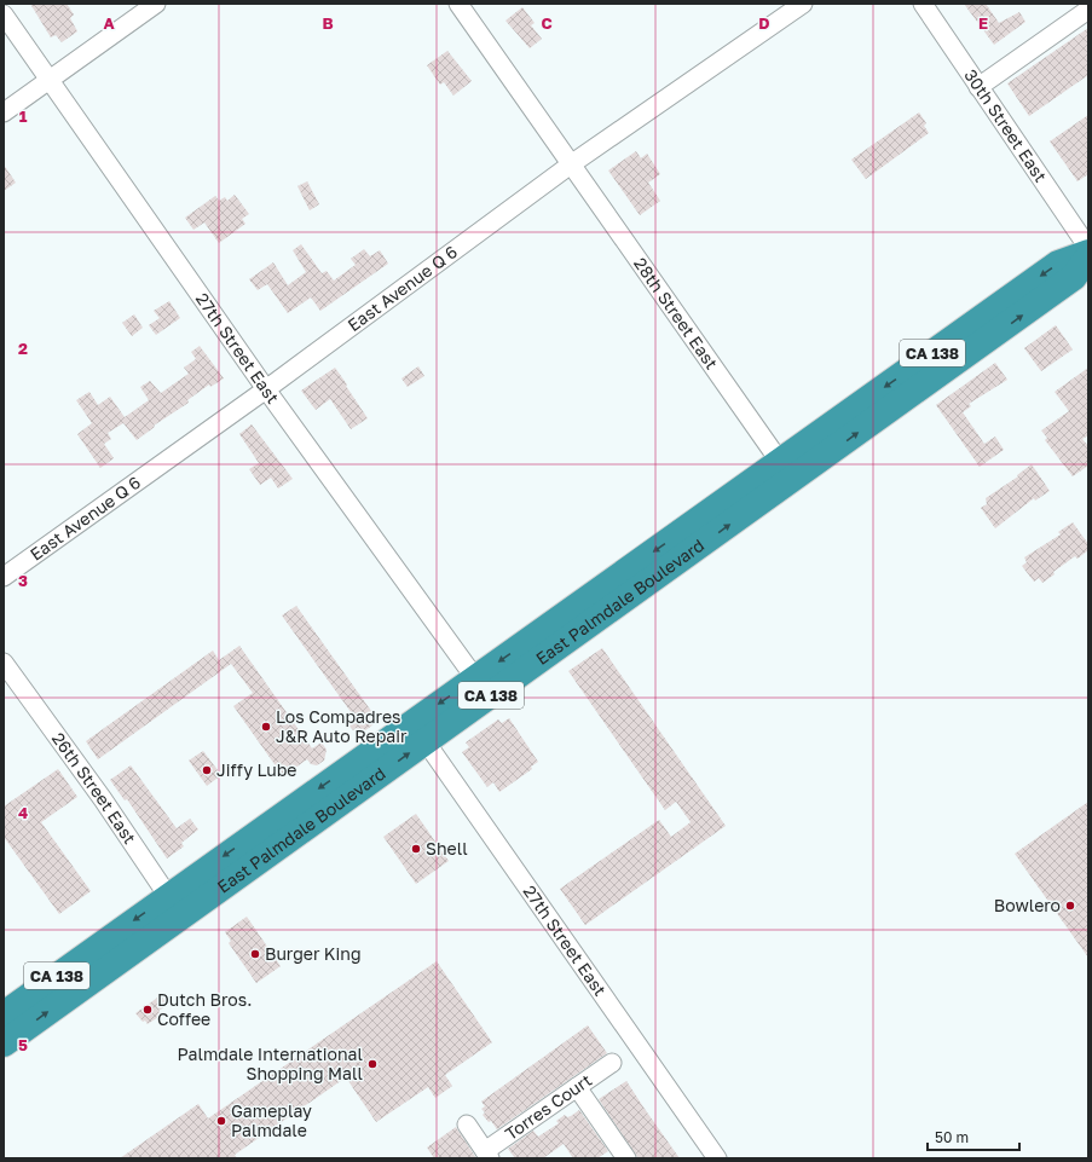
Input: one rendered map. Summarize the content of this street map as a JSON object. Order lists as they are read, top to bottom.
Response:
{
  "streets": {
    "highway": ["CA 138", "East Palmdale Boulevard"],
    "street": [
      "30th Street East",
      "East Avenue Q 6",
      "28th Street East",
      "27th Street East",
      "26th Street East",
      "Torres Court"
    ]
  },
  "crossings": [
    ["East Avenue Q 6", "28th Street East"],
    ["East Avenue Q 6", "27th Street East"],
    ["28th Street East", "East Palmdale Boulevard"],
    ["27th Street East", "East Palmdale Boulevard"],
    ["East Palmdale Boulevard", "26th Street East"]
  ],
  "places": [
    "Los Compadres J&R Auto Repair",
    "Jiffy Lube",
    "Shell",
    "Bowlero",
    "Burger King",
    "Dutch Bros. Coffee",
    "Palmdale International Shopping Mall",
    "Gameplay Palmdale"
  ],
  "scale_bar": "50 m",
  "grid": {
    "columns": [
      "A",
      "B",
      "C",
      "D",
      "E"
    ],
    "rows": [
      "1",
      "2",
      "3",
      "4",
      "5"
    ]
  }
}
